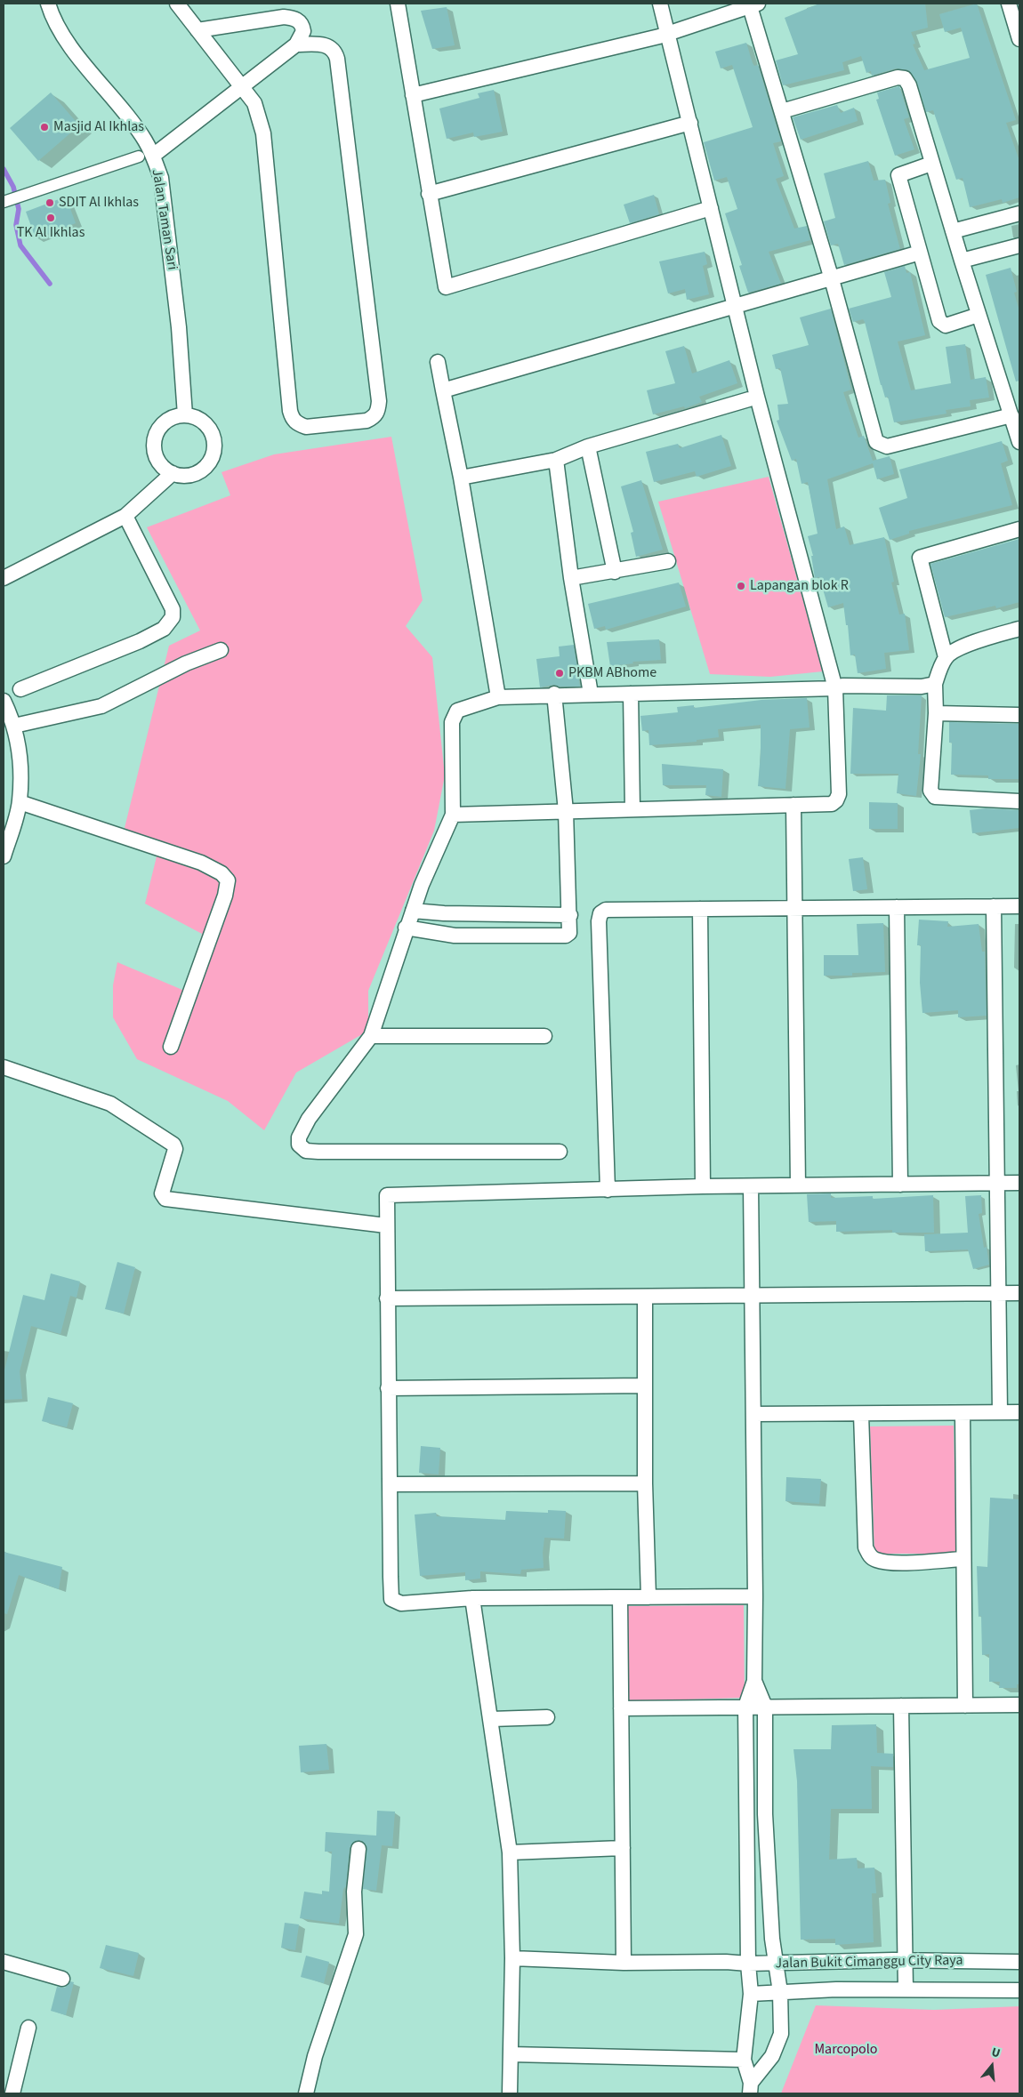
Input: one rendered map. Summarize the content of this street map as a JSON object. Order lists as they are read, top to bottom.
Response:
{
  "streets": {
    "street": ["Jalan Taman Sari", "Jalan Bukit Cimanggu City Raya"]
  },
  "parks": ["Marcopolo"],
  "places": [
    "Masjid Al Ikhlas",
    "SDIT Al Ikhlas",
    "TK Al Ikhlas",
    "Lapangan blok R",
    "PKBM ABhome"
  ],
  "north": "top"
}
